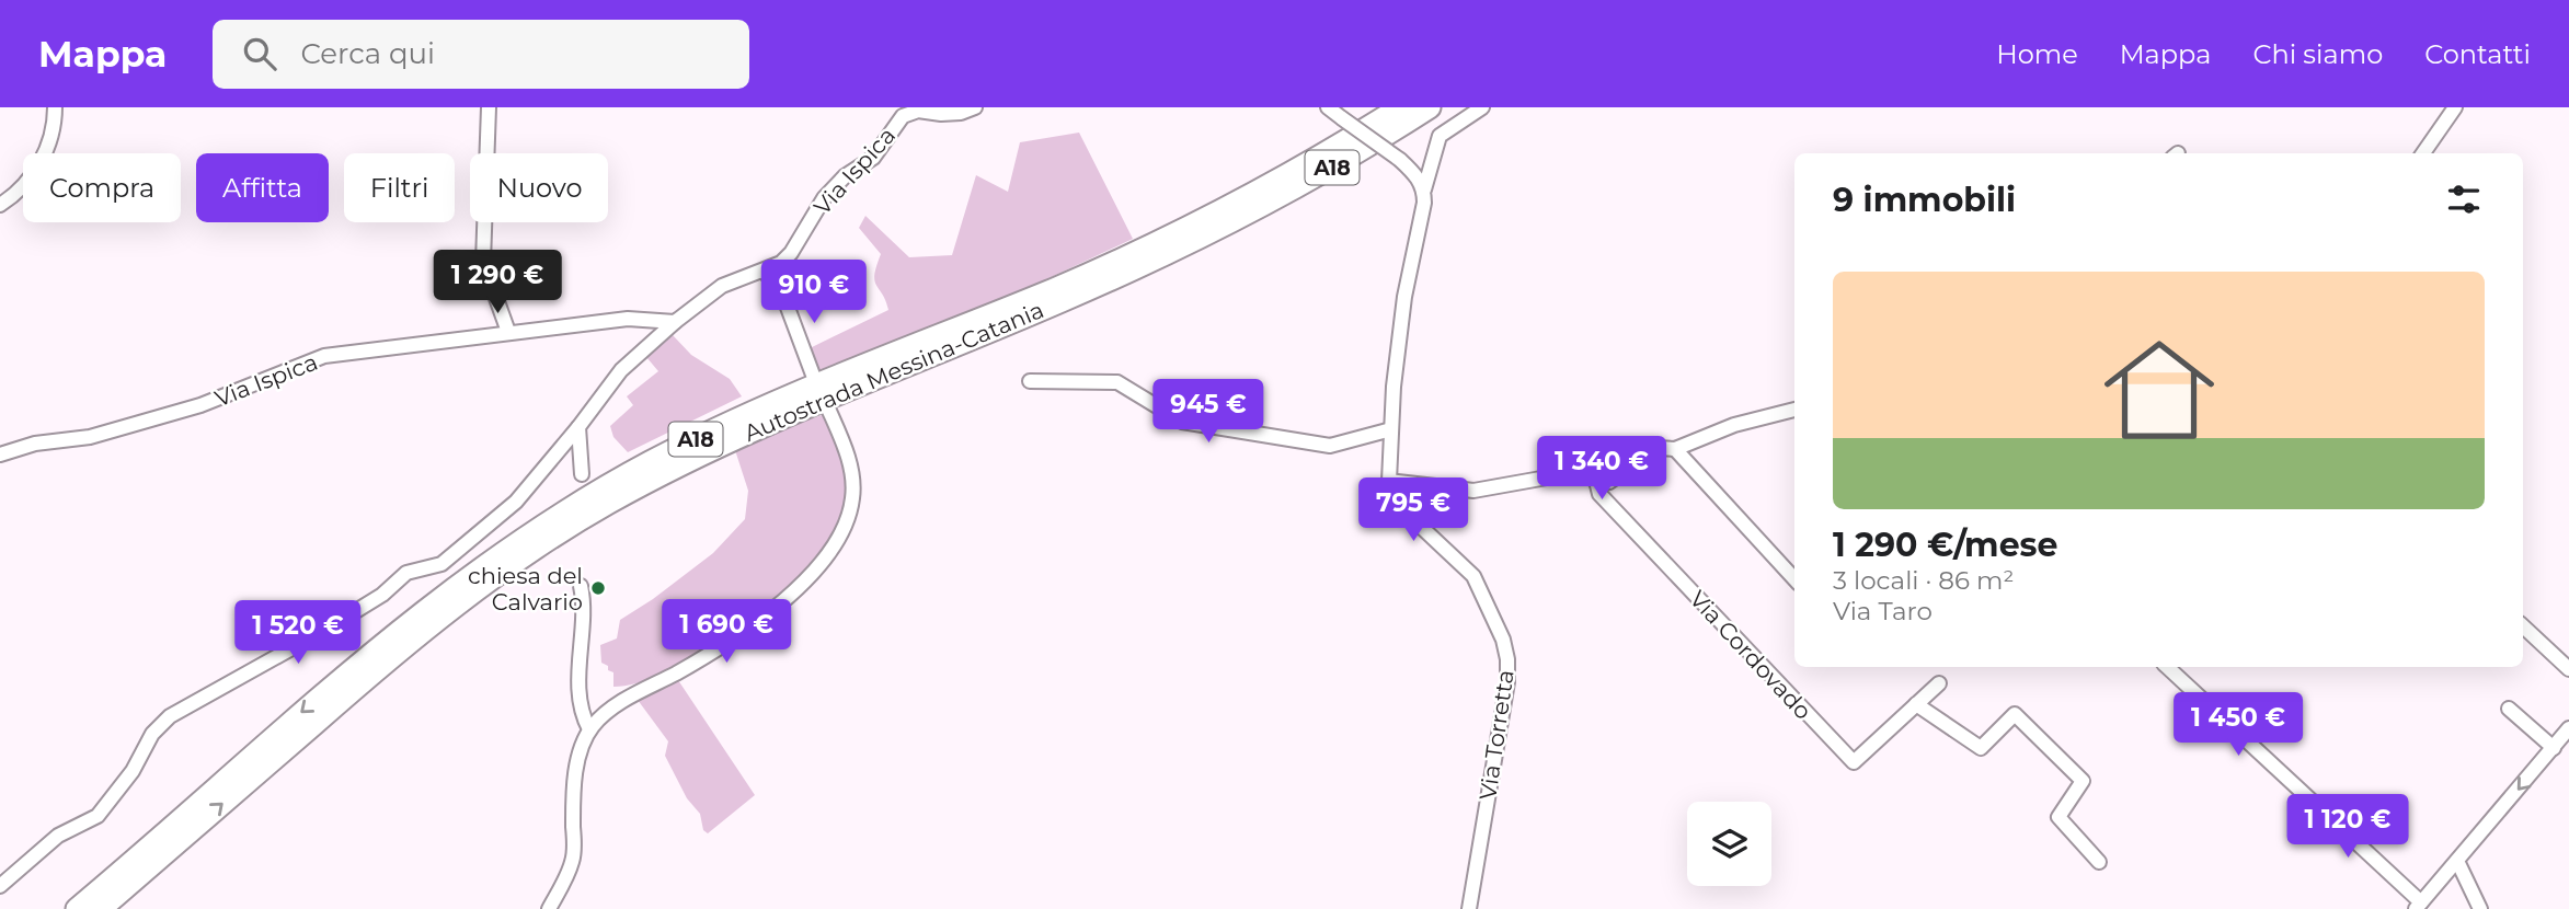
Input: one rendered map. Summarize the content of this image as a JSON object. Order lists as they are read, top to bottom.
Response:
{
  "streets": {
    "highway": ["A18", "Autostrada Messina-Catania"],
    "street": ["Via Ispica", "Via Cordovado", "Via Torretta"]
  },
  "places": ["chiesa del Calvario"],
  "page": {
    "header": "Mappa",
    "search": "Cerca qui",
    "nav": [
      "Home",
      "Mappa",
      "Chi siamo",
      "Contatti"
    ],
    "chip": [
      "Compra",
      "Affitta",
      "Filtri",
      "Nuovo"
    ],
    "heading": "9 immobili",
    "list": [
      {
        "name": "1 290 €/mese",
        "note": "3 locali · 86 m² · Via Taro"
      }
    ],
    "price": [
      "1 290 €",
      "910 €",
      "945 €",
      "1 340 €",
      "795 €",
      "1 690 €",
      "1 520 €",
      "1 450 €",
      "1 120 €"
    ]
  }
}
